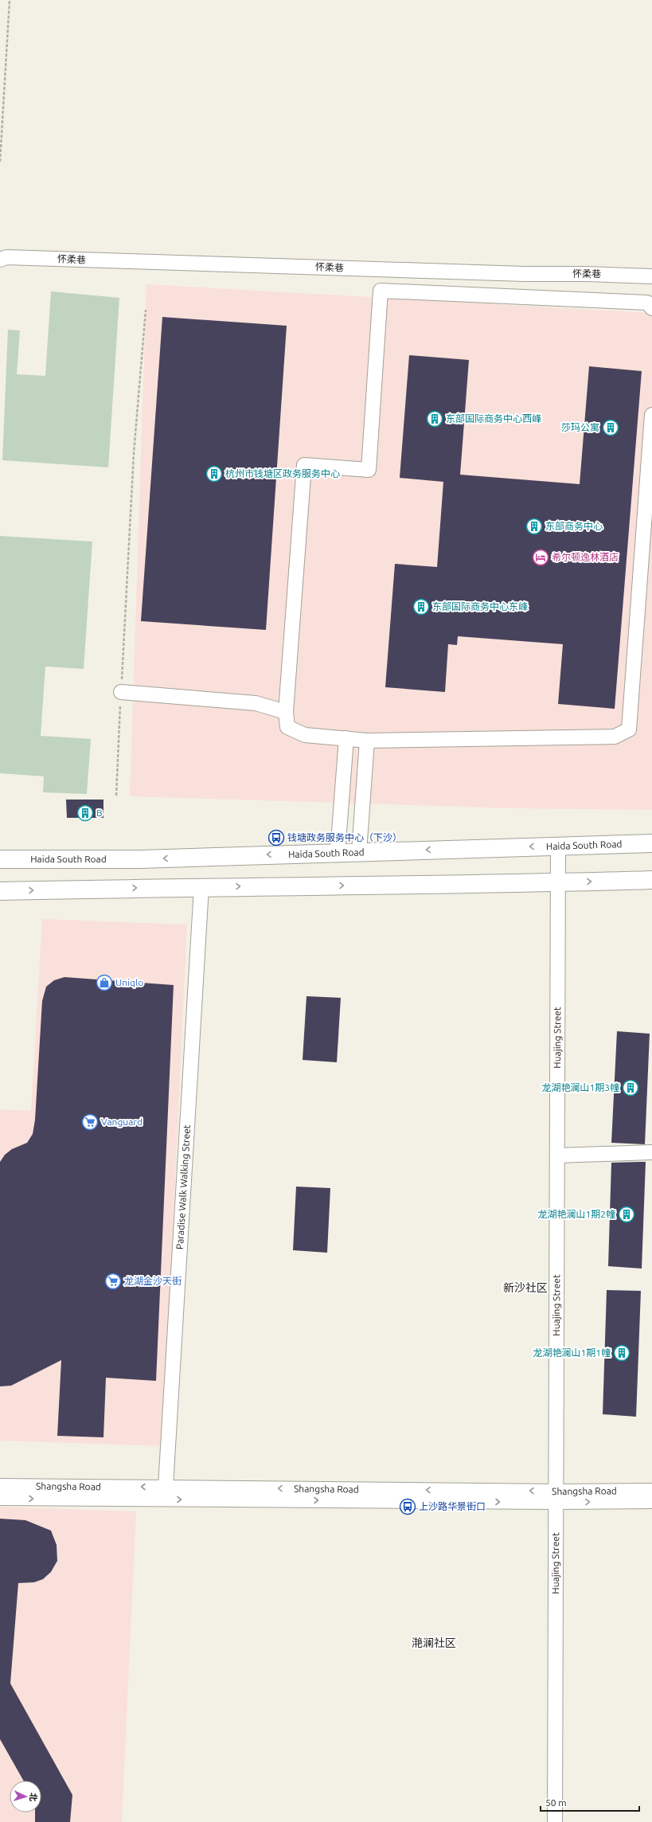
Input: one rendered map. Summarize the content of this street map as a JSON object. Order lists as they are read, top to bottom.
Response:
{
  "streets": {
    "main road": ["Haida South Road"],
    "street": [
      "怀柔巷",
      "Huajing Street",
      "Paradise Walk Walking Street",
      "Shangsha Road"
    ]
  },
  "crossings": [
    ["Haida South Road", "Huajing Street"],
    ["Huajing Street", "Shangsha Road"],
    ["Paradise Walk Walking Street", "Shangsha Road"]
  ],
  "districts": ["新沙社区", "滟澜社区"],
  "places": {
    "building": [
      "东部国际商务中心西峰",
      "莎玛公寓",
      "杭州市钱塘区政务服务中心",
      "东部商务中心",
      "东部国际商务中心东峰",
      "B",
      "龙湖艳澜山1期3幢",
      "龙湖艳澜山1期2幢",
      "龙湖艳澜山1期1幢"
    ],
    "hotel": ["希尔顿逸林酒店"],
    "bus stop": ["钱塘政务服务中心（下沙）", "上沙路华景街口"],
    "shop": ["Uniqlo"],
    "supermarket": ["Vanguard", "龙湖金沙天街"]
  },
  "scale_bar": "50 m",
  "north": "right"
}
